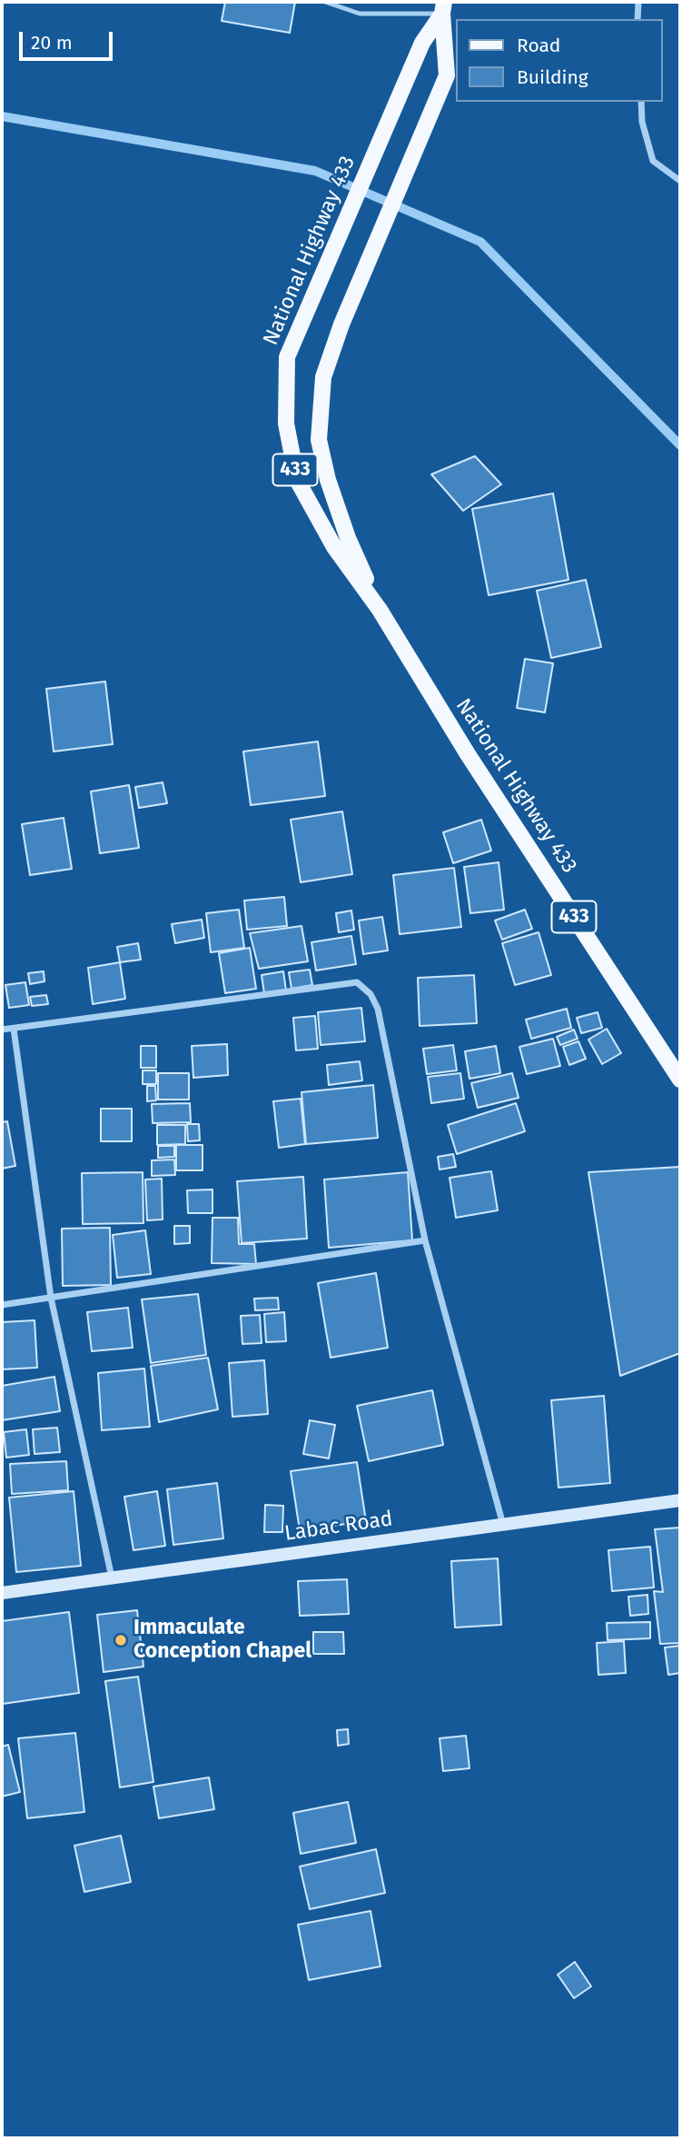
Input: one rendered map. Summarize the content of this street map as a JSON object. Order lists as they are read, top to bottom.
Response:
{
  "streets": {
    "main road": ["National Highway 433", "433"],
    "street": ["Labac Road"]
  },
  "places": ["Immaculate Conception Chapel"],
  "legend": ["Road", "Building"],
  "scale_bar": "20 m"
}
